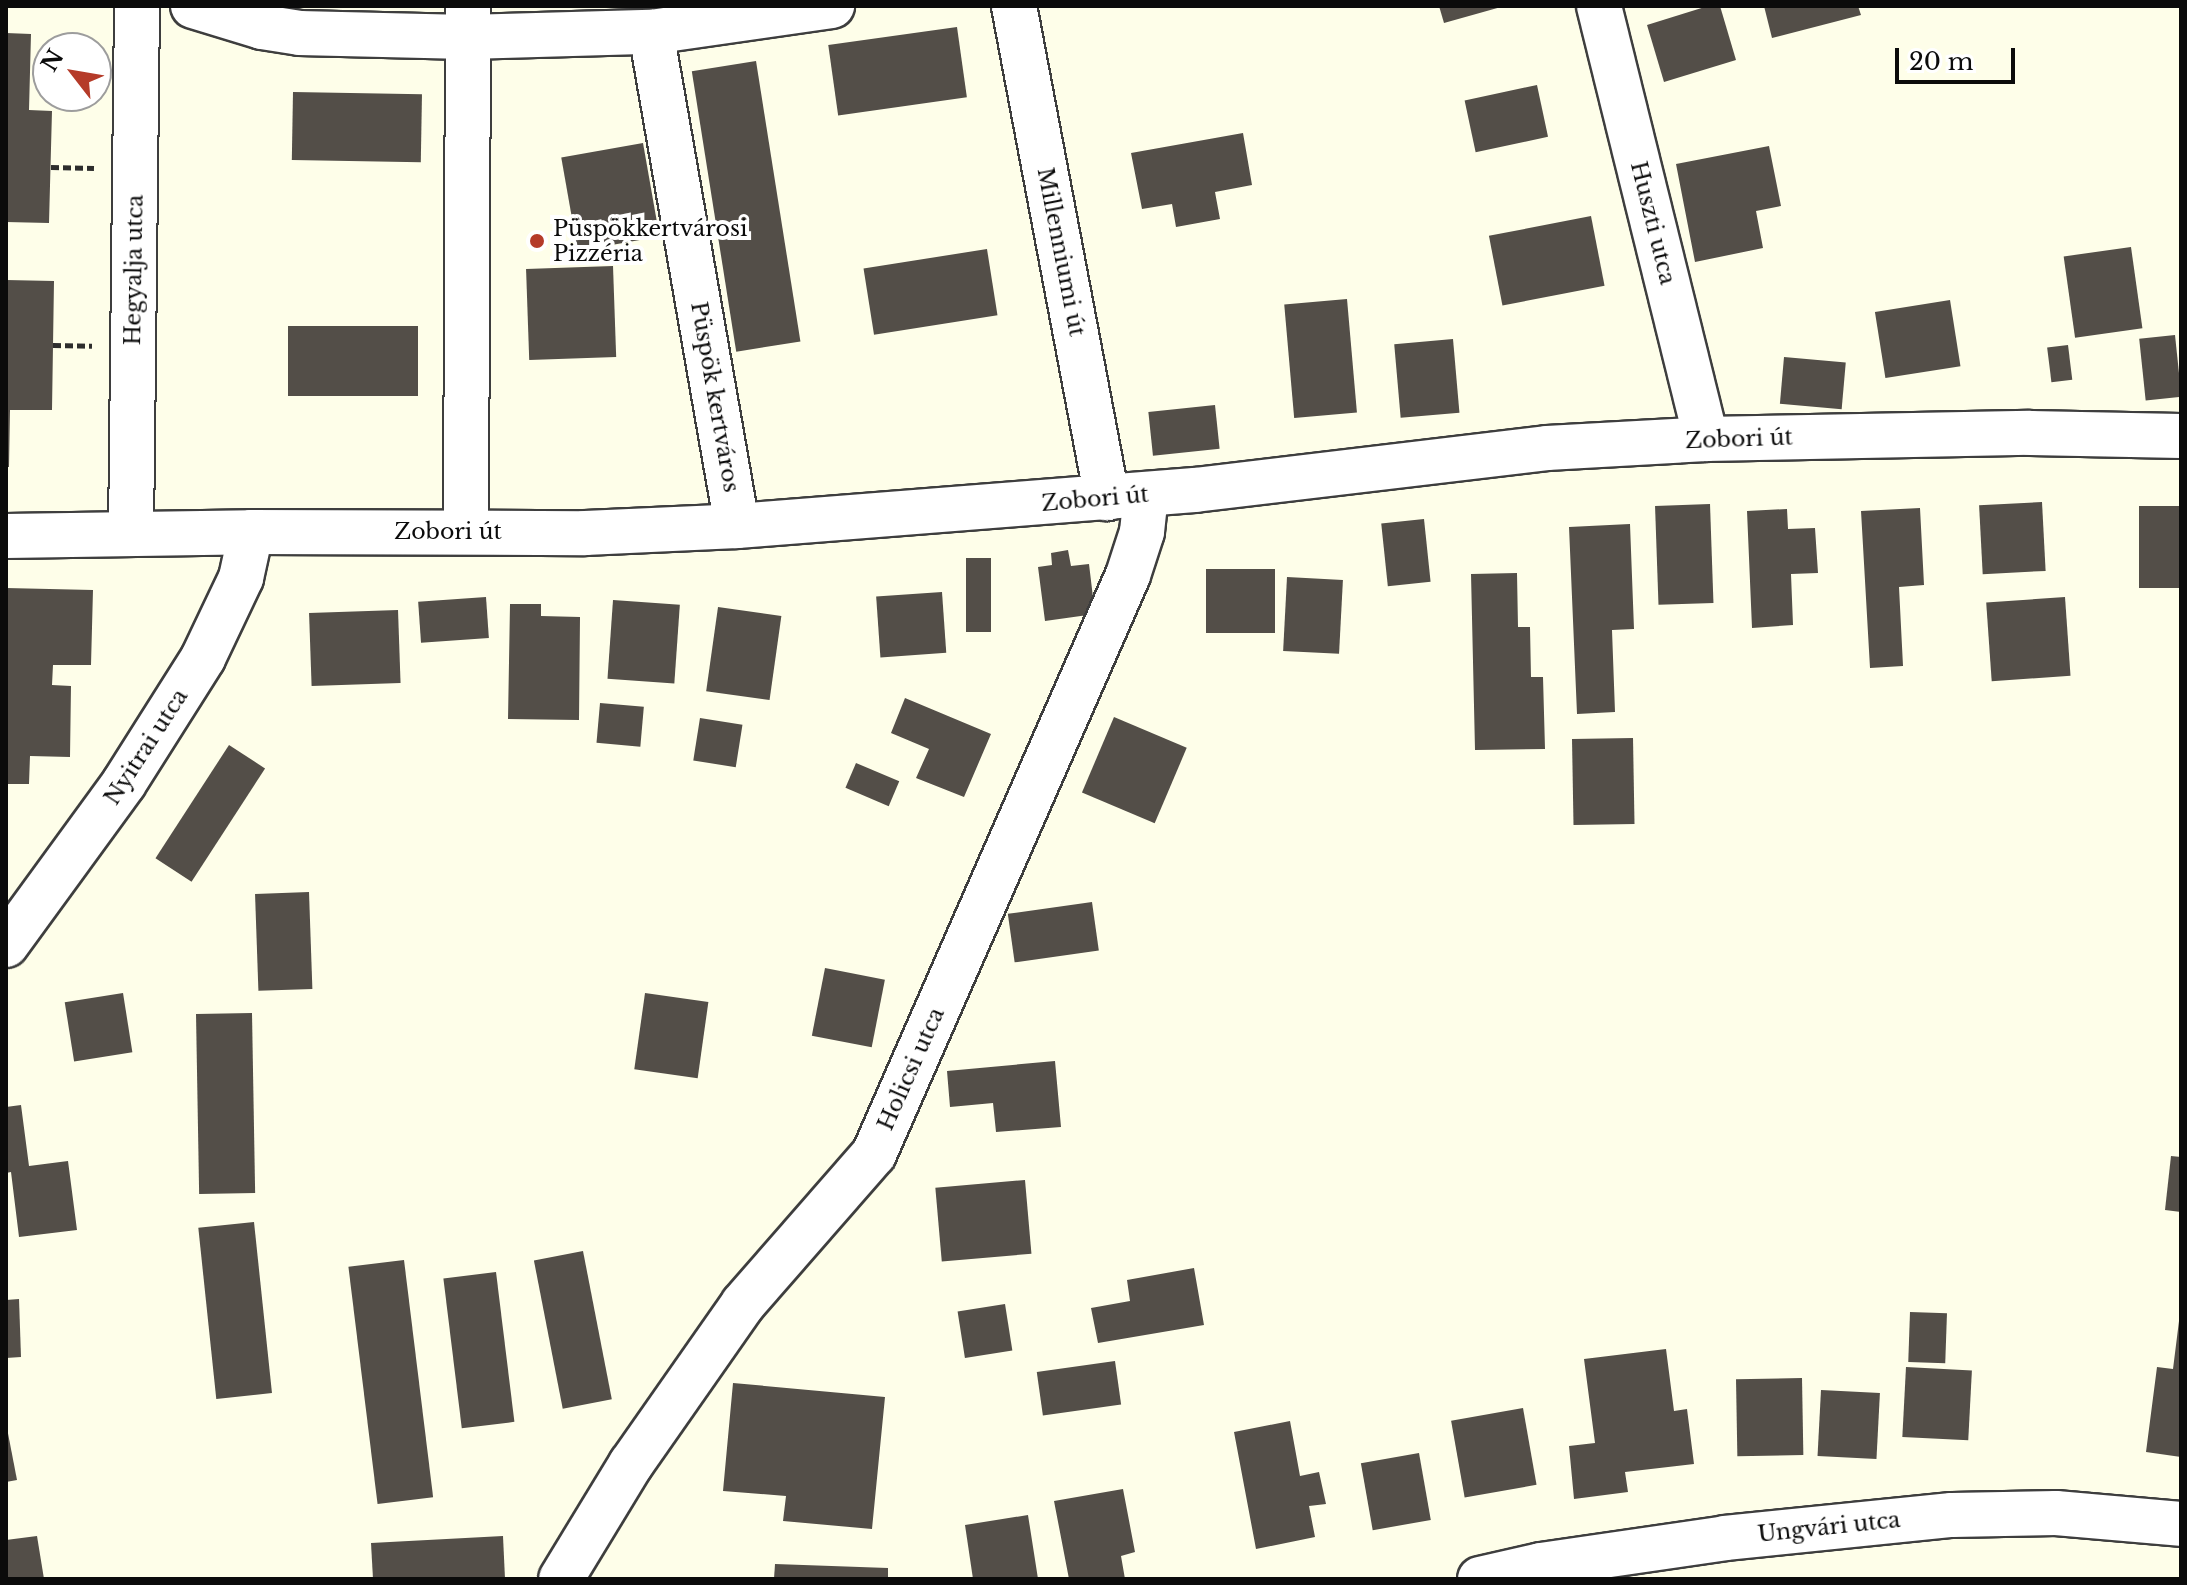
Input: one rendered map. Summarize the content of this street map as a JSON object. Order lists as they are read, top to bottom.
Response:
{
  "streets": {
    "street": [
      "Huszti utca",
      "Millenniumi út",
      "Hegyalja utca",
      "Püspök kertváros",
      "Zobori út",
      "Nyitrai utca",
      "Holicsi utca",
      "Ungvári utca"
    ]
  },
  "crossings": [
    ["Huszti utca", "Zobori út"],
    ["Millenniumi út", "Zobori út"],
    ["Millenniumi út", "Holicsi utca"],
    ["Hegyalja utca", "Zobori út"],
    ["Püspök kertváros", "Zobori út"],
    ["Zobori út", "Nyitrai utca"],
    ["Zobori út", "Holicsi utca"]
  ],
  "places": ["Püspökkertvárosi Pizzéria"],
  "scale_bar": "20 m",
  "north": "top left"
}
